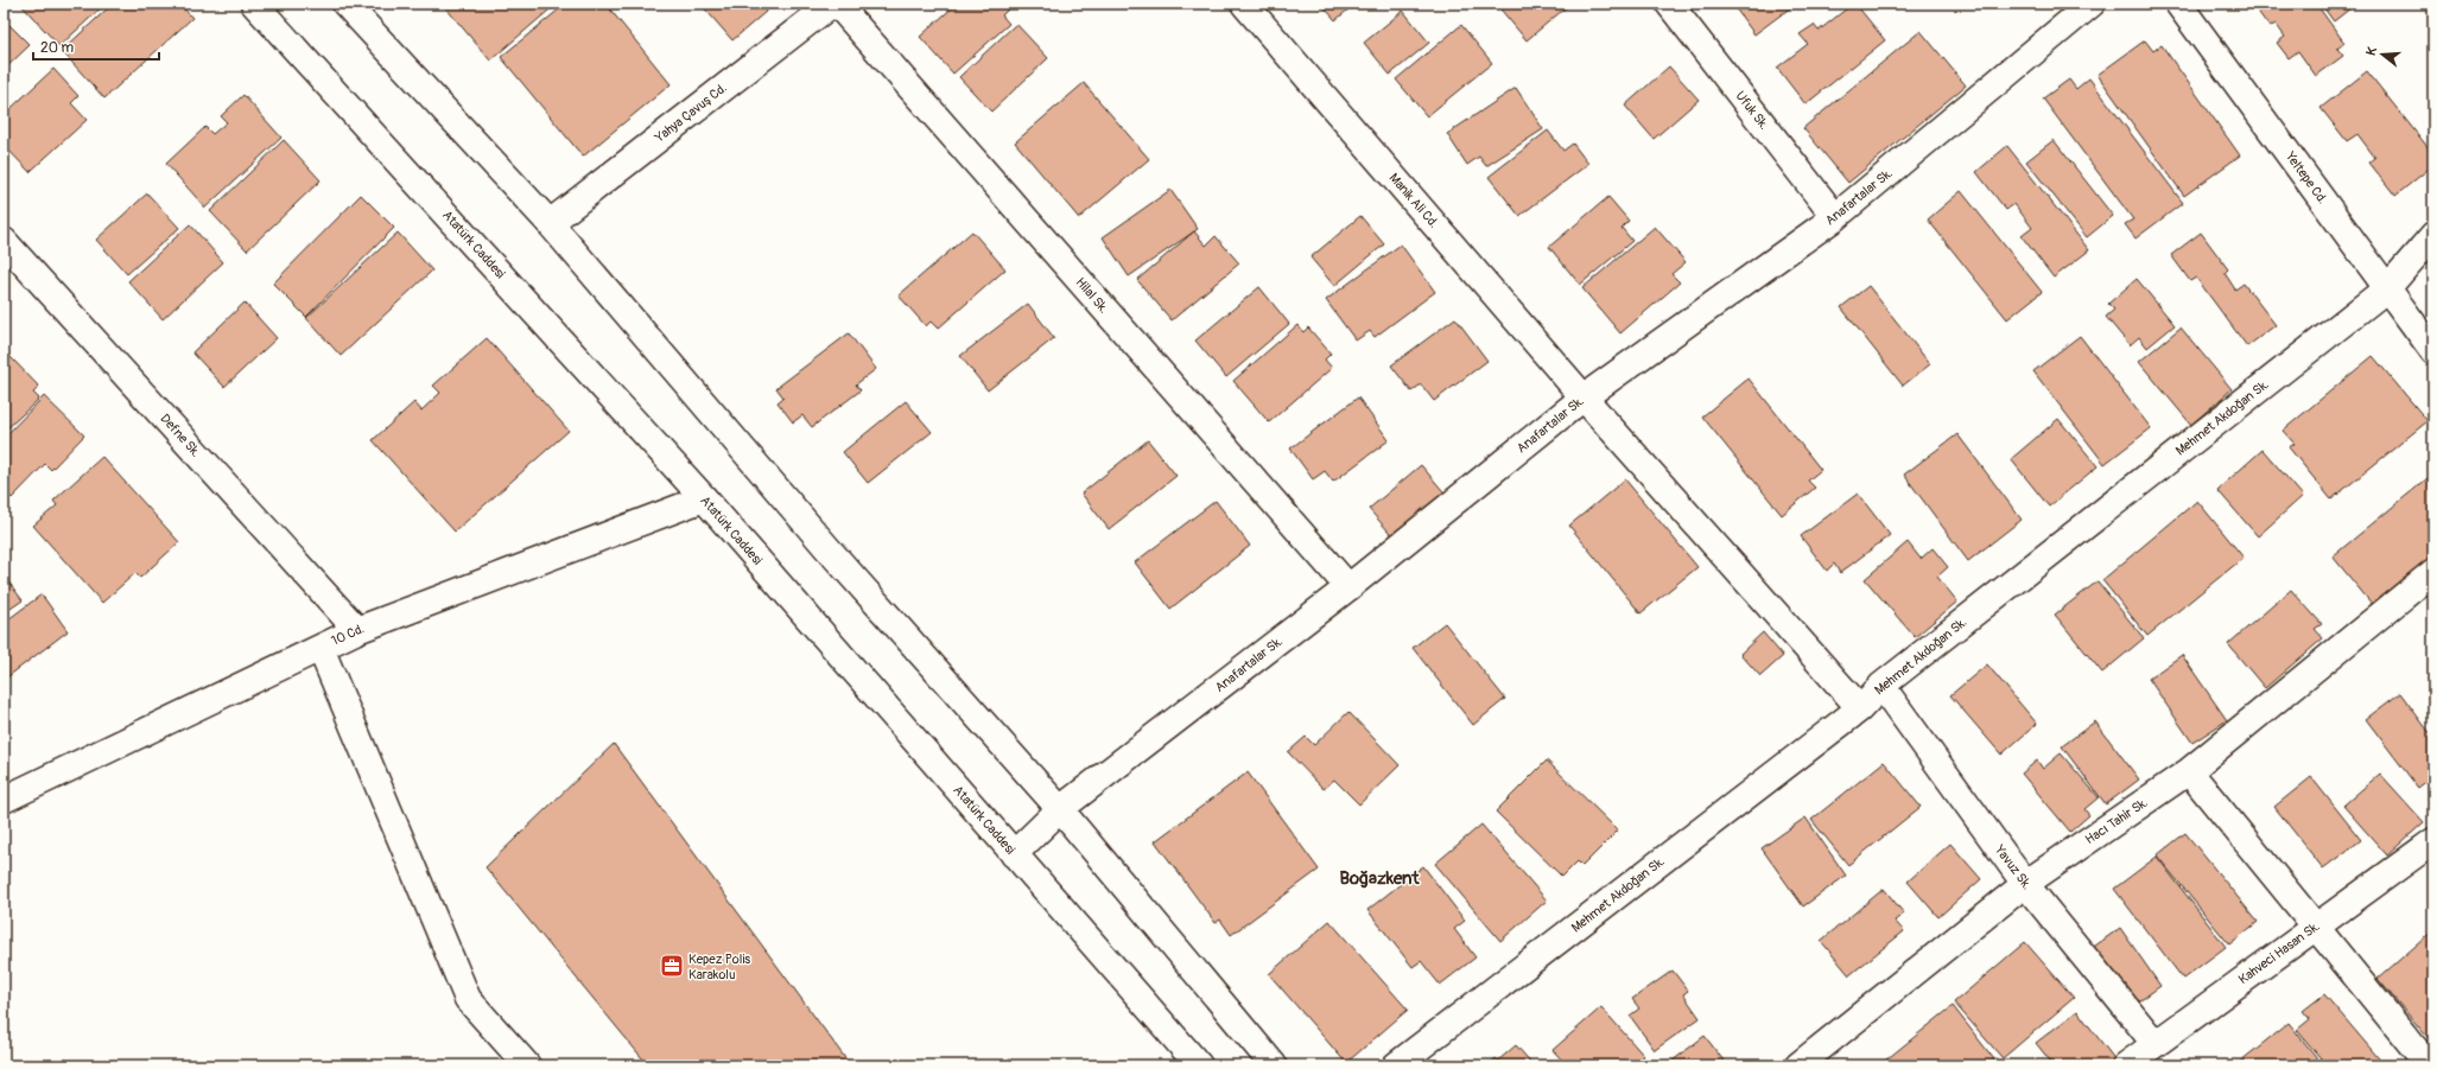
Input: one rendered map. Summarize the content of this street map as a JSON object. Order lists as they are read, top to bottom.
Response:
{
  "streets": {
    "street": [
      "Ufuk Sk.",
      "Yahya Çavuş Cd.",
      "Yeltepe Cd.",
      "Anafartalar Sk.",
      "Manik Ali Cd.",
      "Atatürk Caddesi",
      "Hilal Sk.",
      "Mehmet Akdoğan Sk.",
      "Defne Sk.",
      "10 Cd.",
      "Hacı Tahir Sk.",
      "Yavuz Sk.",
      "Kahveci Hasan Sk."
    ]
  },
  "crossings": [
    ["Ufuk Sk.", "Anafartalar Sk."],
    ["Yeltepe Cd.", "Mehmet Akdoğan Sk."],
    ["Anafartalar Sk.", "Manik Ali Cd."],
    ["Anafartalar Sk.", "Atatürk Caddesi"],
    ["Anafartalar Sk.", "Hilal Sk."],
    ["Manik Ali Cd.", "Mehmet Akdoğan Sk."],
    ["Atatürk Caddesi", "10 Cd."],
    ["Mehmet Akdoğan Sk.", "Yavuz Sk."],
    ["Defne Sk.", "10 Cd."],
    ["Hacı Tahir Sk.", "Yavuz Sk."],
    ["Yavuz Sk.", "Kahveci Hasan Sk."]
  ],
  "districts": ["Boğazkent"],
  "places": {
    "office": ["Kepez Polis Karakolu"]
  },
  "scale_bar": "20 m",
  "north": "left"
}
